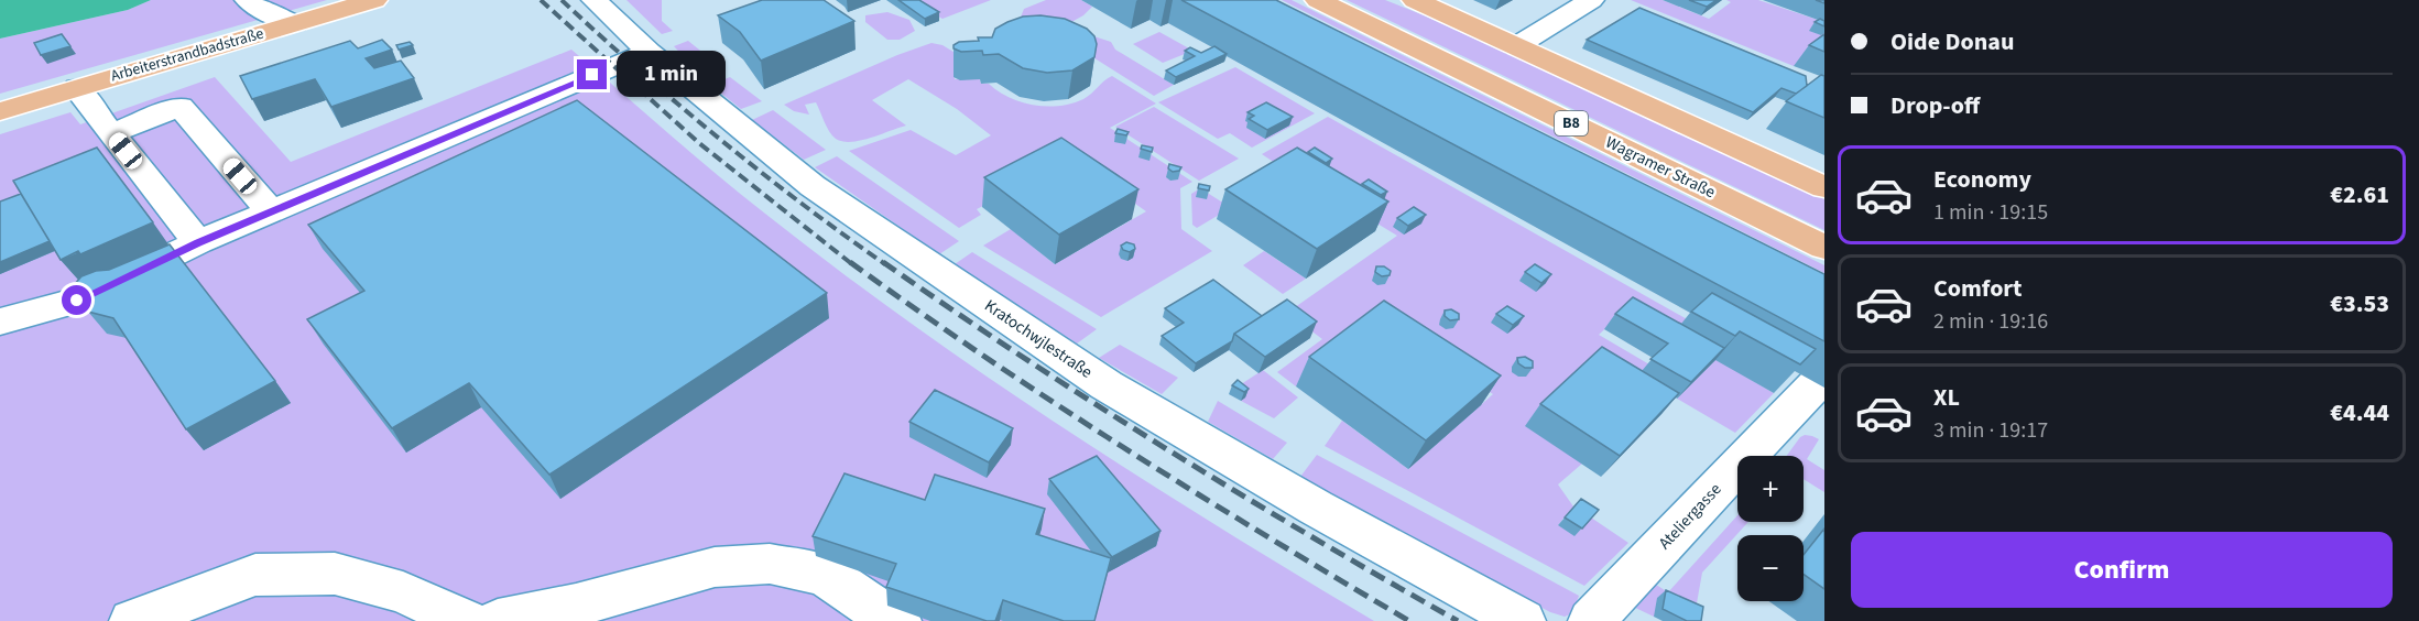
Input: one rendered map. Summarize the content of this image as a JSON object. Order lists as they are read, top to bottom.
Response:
{
  "streets": {
    "main road": ["Arbeiterstrandbadstraße", "B8", "Wagramer Straße"],
    "street": ["Kratochwjlestraße", "Ateliergasse"]
  },
  "page": {
    "banner": ["Oide Donau", "Drop-off"],
    "bubble": "1 min",
    "list": [
      {
        "name": "Economy",
        "note": "1 min · 19:15",
        "value": "€2.61"
      },
      {
        "name": "Comfort",
        "note": "2 min · 19:16",
        "value": "€3.53"
      },
      {
        "name": "XL",
        "note": "3 min · 19:17",
        "value": "€4.44"
      }
    ],
    "map_buttons": ["+", "−"],
    "buttons": "Confirm"
  }
}
